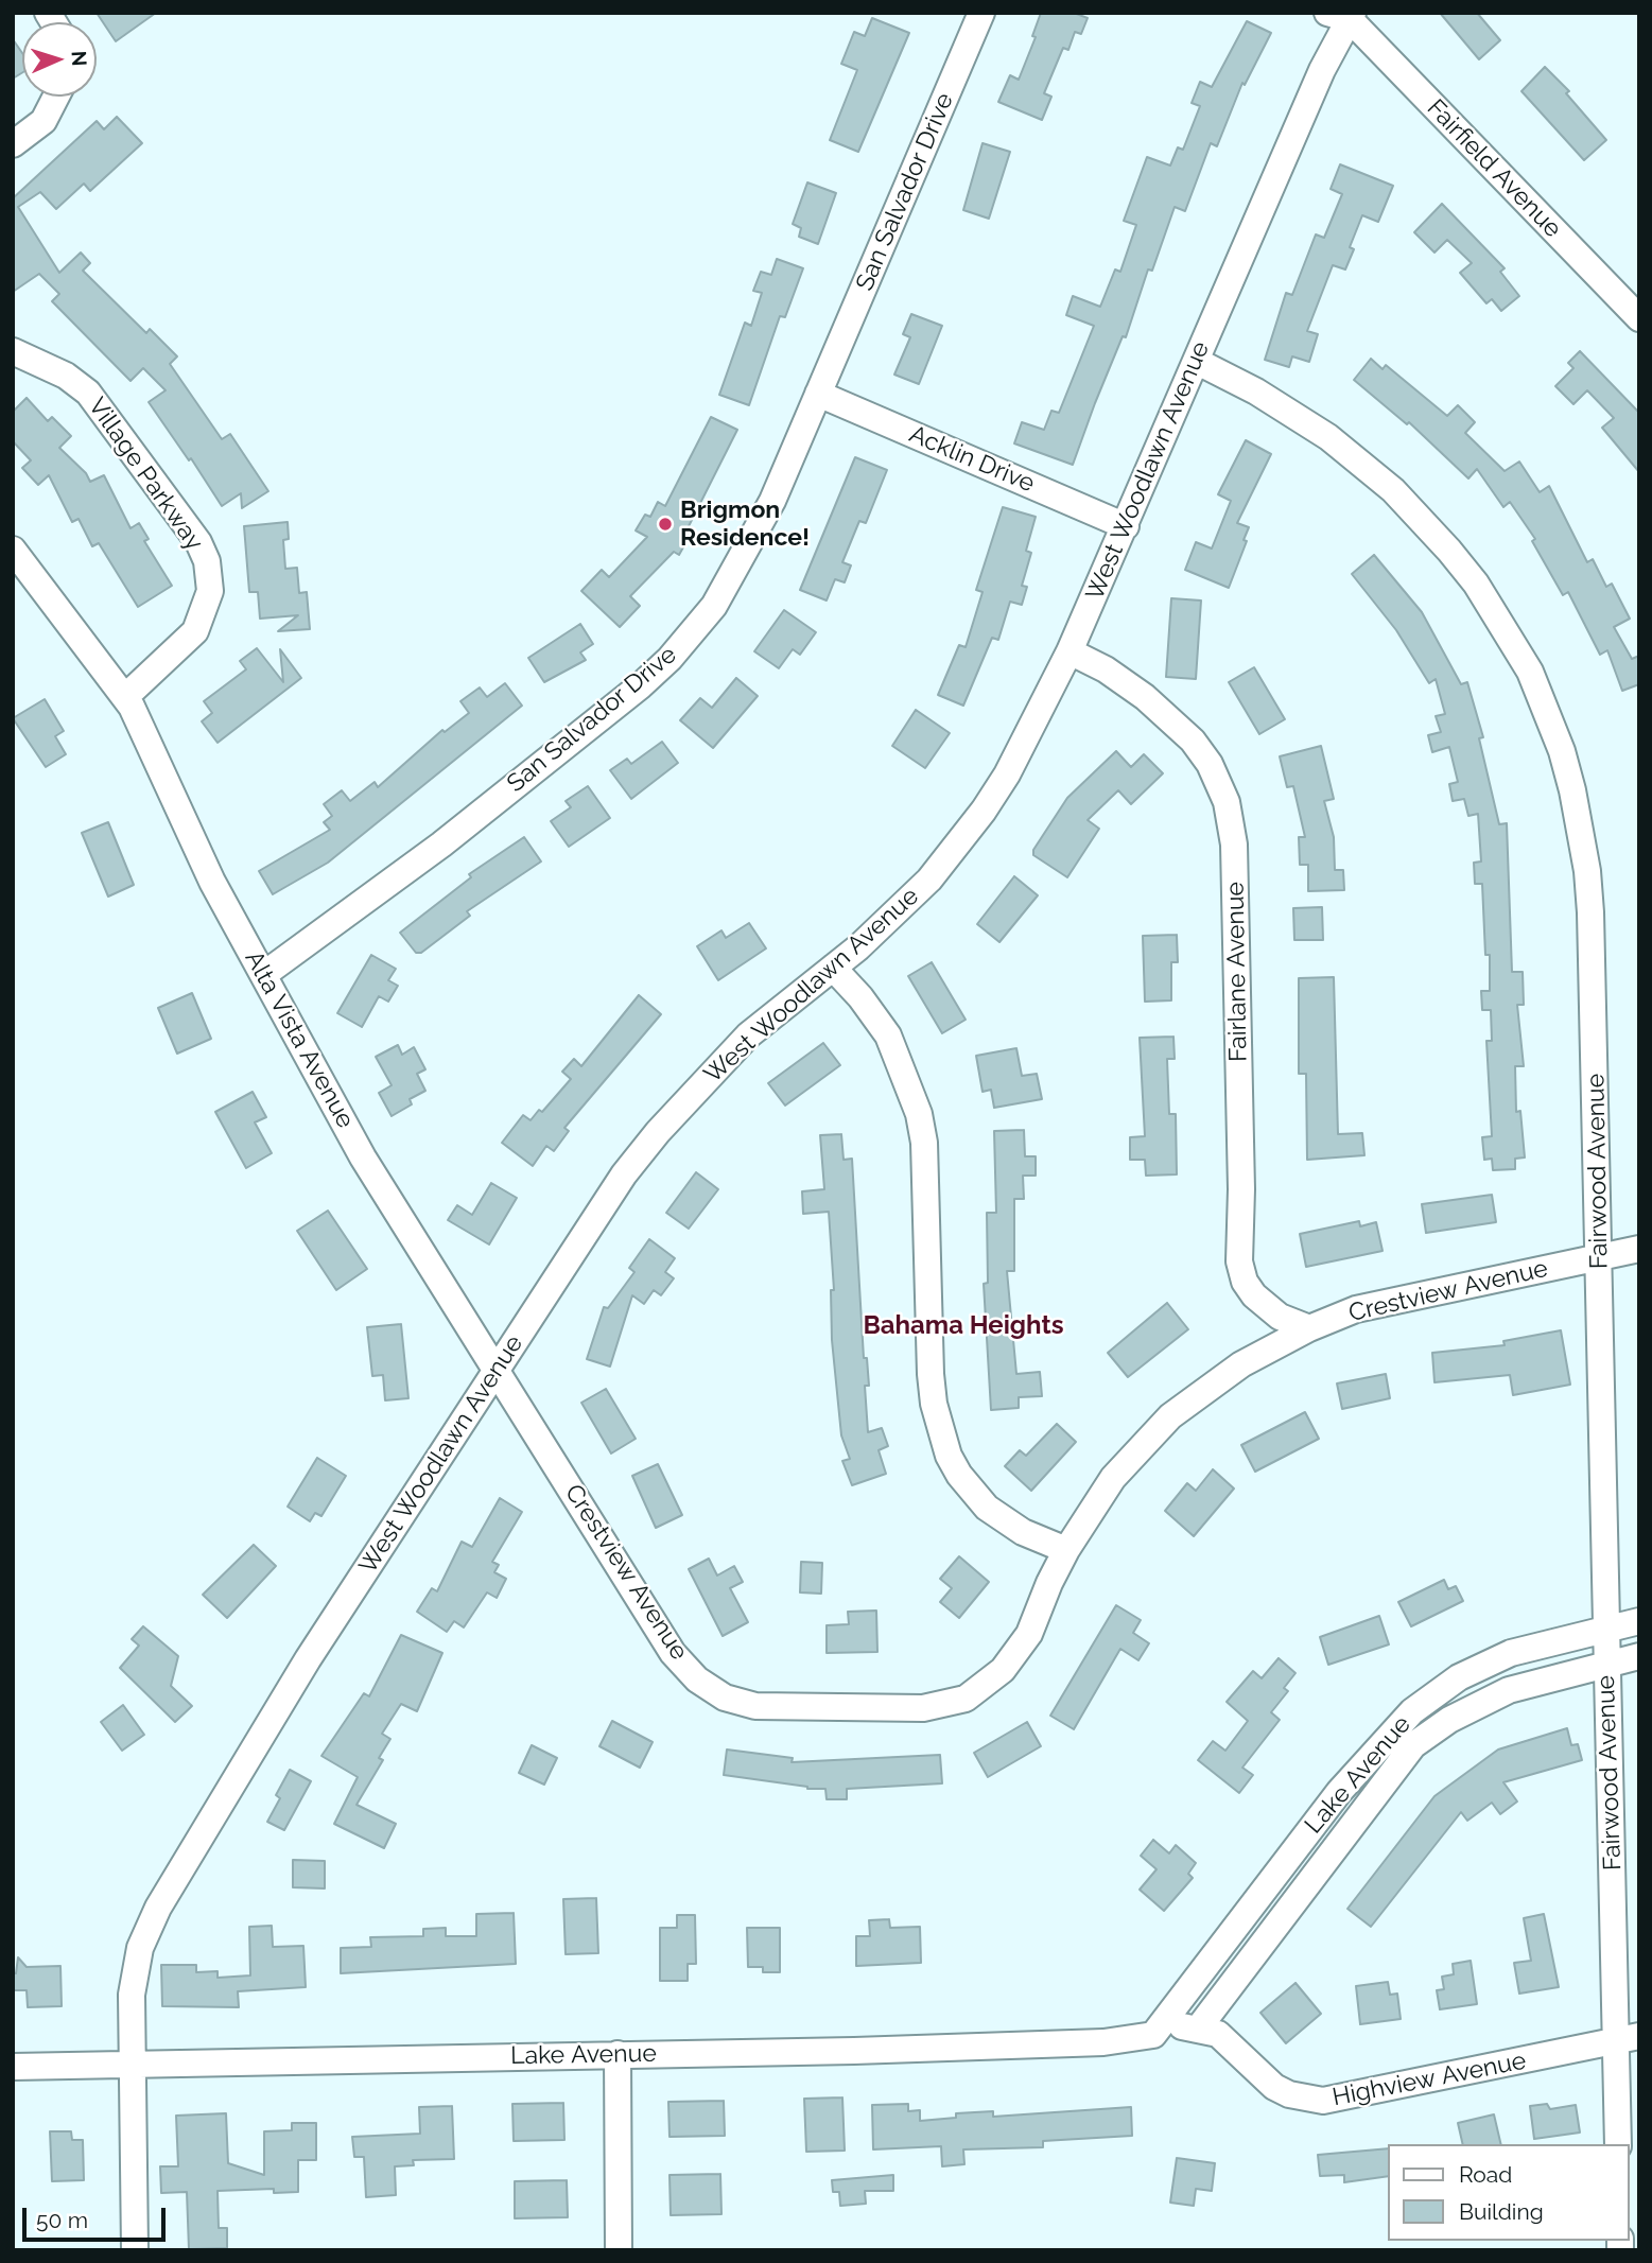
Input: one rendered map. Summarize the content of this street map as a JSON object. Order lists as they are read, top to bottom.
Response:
{
  "streets": {
    "street": [
      "Fairfield Avenue",
      "San Salvador Drive",
      "Acklin Drive",
      "West Woodlawn Avenue",
      "Village Parkway",
      "Fairlane Avenue",
      "Alta Vista Avenue",
      "Fairwood Avenue",
      "Crestview Avenue",
      "Lake Avenue",
      "Highview Avenue"
    ]
  },
  "crossings": [
    ["Fairfield Avenue", "West Woodlawn Avenue"],
    ["San Salvador Drive", "Acklin Drive"],
    ["San Salvador Drive", "Alta Vista Avenue"],
    ["Acklin Drive", "West Woodlawn Avenue"],
    ["West Woodlawn Avenue", "Fairlane Avenue"],
    ["West Woodlawn Avenue", "Alta Vista Avenue"],
    ["West Woodlawn Avenue", "Fairwood Avenue"],
    ["West Woodlawn Avenue", "Crestview Avenue"],
    ["West Woodlawn Avenue", "Lake Avenue"],
    ["Village Parkway", "Alta Vista Avenue"],
    ["Fairlane Avenue", "Crestview Avenue"],
    ["Alta Vista Avenue", "Crestview Avenue"],
    ["Fairwood Avenue", "Crestview Avenue"],
    ["Fairwood Avenue", "Lake Avenue"],
    ["Fairwood Avenue", "Highview Avenue"],
    ["Lake Avenue", "Highview Avenue"]
  ],
  "districts": ["Bahama Heights"],
  "places": ["Brigmon Residence!"],
  "legend": ["Road", "Building"],
  "scale_bar": "50 m",
  "north": "right"
}
